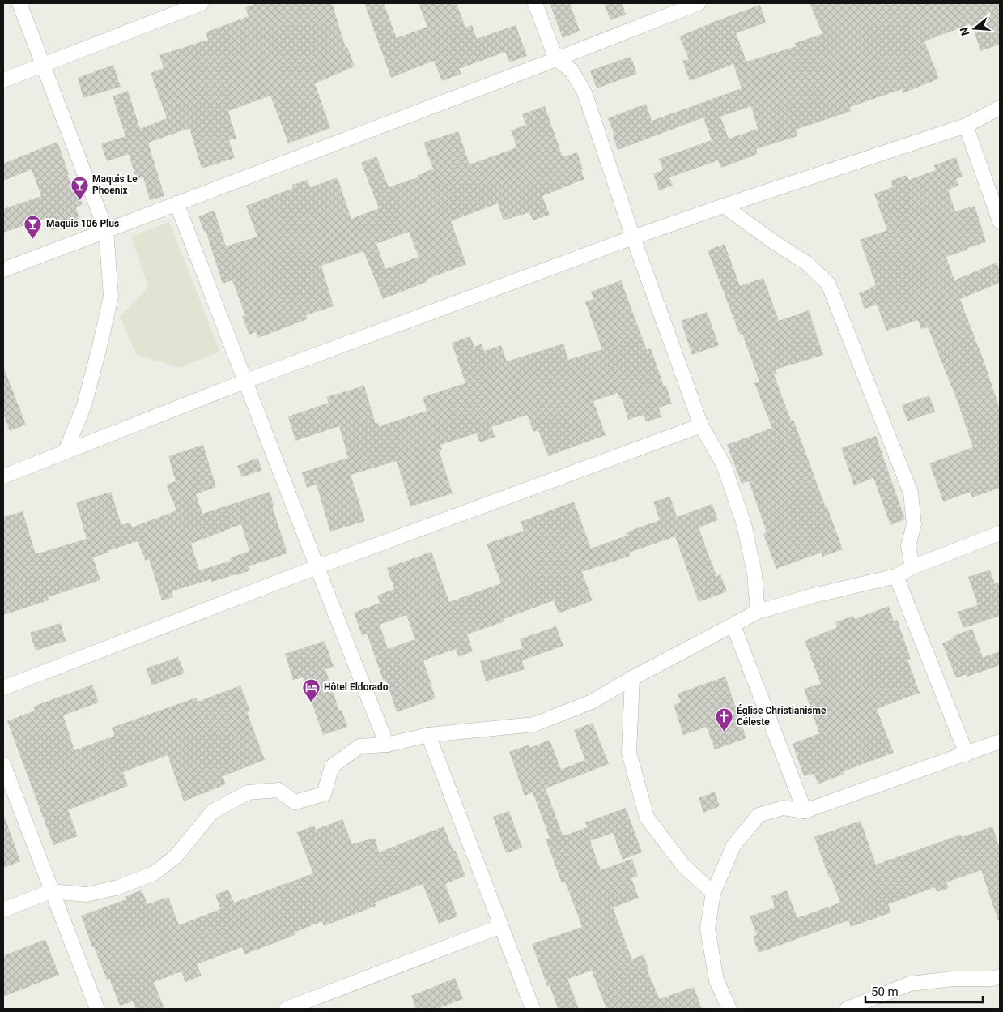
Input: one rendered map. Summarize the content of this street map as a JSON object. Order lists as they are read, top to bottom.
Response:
{
  "places": {
    "bar": ["Maquis Le Phoenix", "Maquis 106 Plus"],
    "hotel": ["Hôtel Eldorado"],
    "church": ["Église Christianisme Céleste"]
  },
  "scale_bar": "50 m",
  "north": "left"
}
